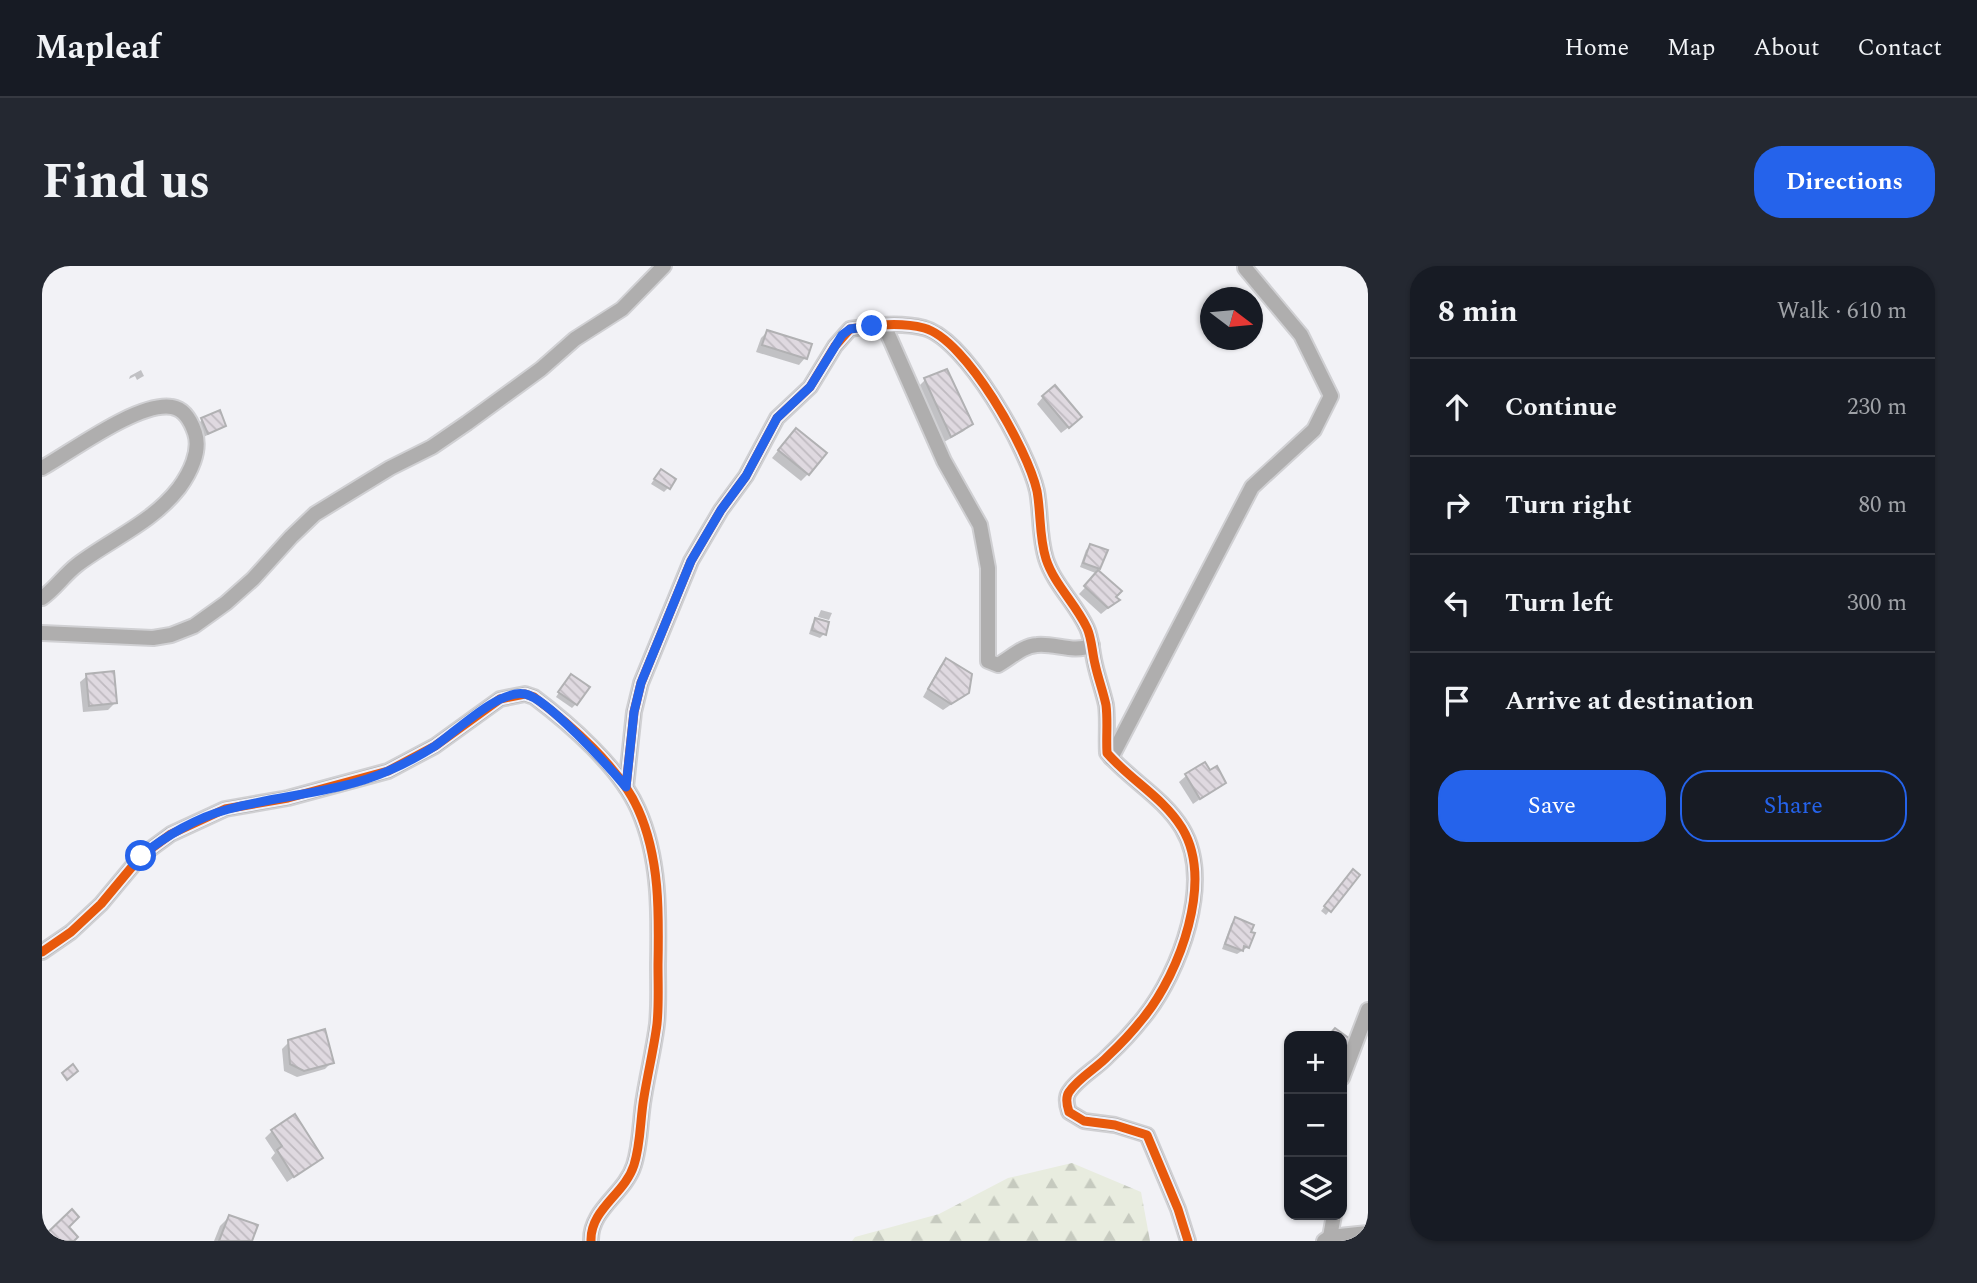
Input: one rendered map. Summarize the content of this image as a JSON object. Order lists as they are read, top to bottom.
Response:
{
  "north": "right",
  "page": {
    "header": "Mapleaf",
    "nav": [
      "Home",
      "Map",
      "About",
      "Contact"
    ],
    "title": "Find us",
    "buttons": [
      "Directions",
      ["Save", "Share"]
    ],
    "heading": ["8 min", "Walk · 610 m"],
    "list": [
      ["Continue", "230 m"],
      ["Turn right", "80 m"],
      ["Turn left", "300 m"],
      "Arrive at destination"
    ],
    "map_buttons": ["+", "−"]
  }
}
